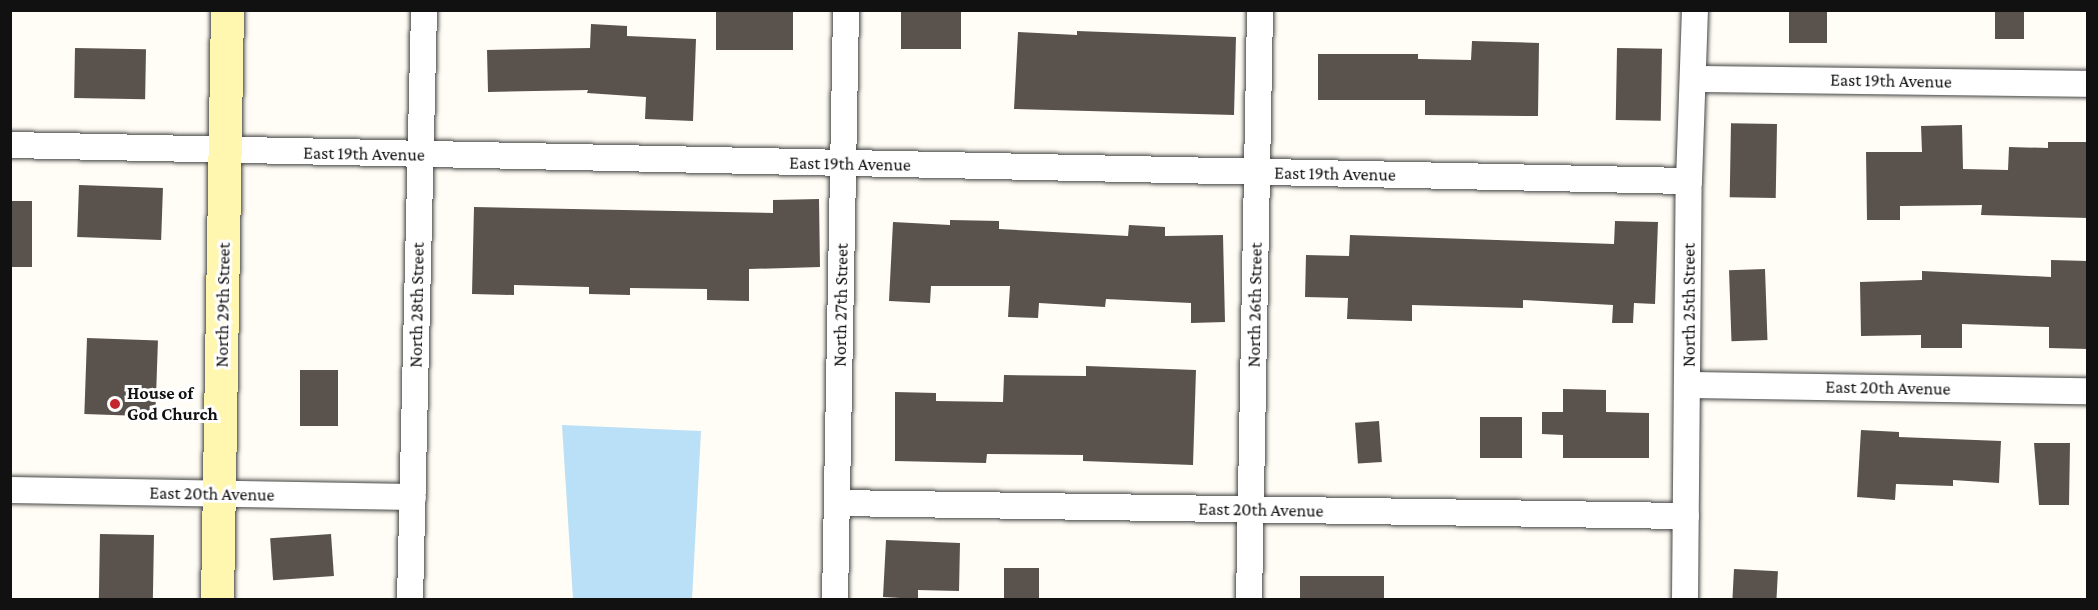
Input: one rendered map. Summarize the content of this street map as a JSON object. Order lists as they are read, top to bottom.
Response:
{
  "streets": {
    "street": [
      "East 19th Avenue",
      "North 29th Street",
      "North 28th Street",
      "North 27th Street",
      "North 26th Street",
      "North 25th Street",
      "East 20th Avenue"
    ]
  },
  "crossings": [
    ["East 19th Avenue", "North 29th Street"],
    ["East 19th Avenue", "North 28th Street"],
    ["East 19th Avenue", "North 27th Street"],
    ["East 19th Avenue", "North 26th Street"],
    ["East 19th Avenue", "North 25th Street"],
    ["North 29th Street", "East 20th Avenue"],
    ["North 28th Street", "East 20th Avenue"],
    ["North 27th Street", "East 20th Avenue"],
    ["North 26th Street", "East 20th Avenue"],
    ["North 25th Street", "East 20th Avenue"]
  ],
  "places": ["House of God Church"]
}
